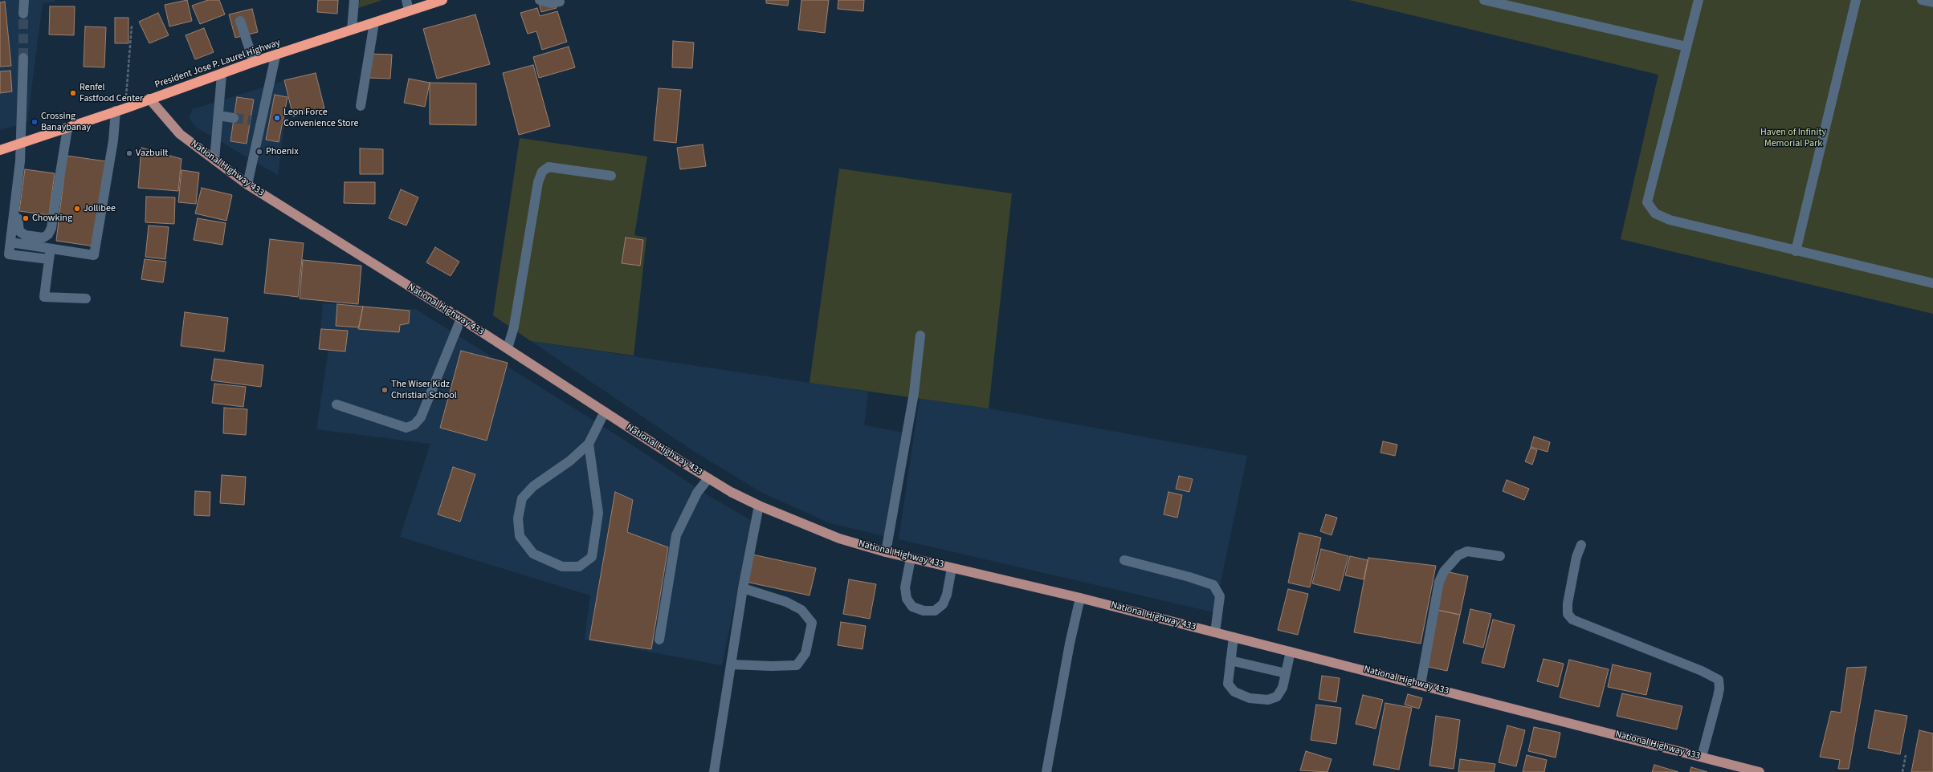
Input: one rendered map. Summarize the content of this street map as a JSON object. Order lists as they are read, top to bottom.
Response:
{
  "streets": {
    "highway": ["President Jose P. Laurel Highway"],
    "main road": ["National Highway 433"]
  },
  "crossings": [
    ["President Jose P. Laurel Highway", "National Highway 433"]
  ],
  "parks": ["Haven of Infinity Memorial Park"],
  "places": [
    "Renfel Fastfood Center",
    "Leon Force Convenience Store",
    "Crossing Banaybanay",
    "Phoenix",
    "Vazbuilt",
    "Jollibee",
    "Chowking",
    "The Wiser Kidz Christian School"
  ]
}
